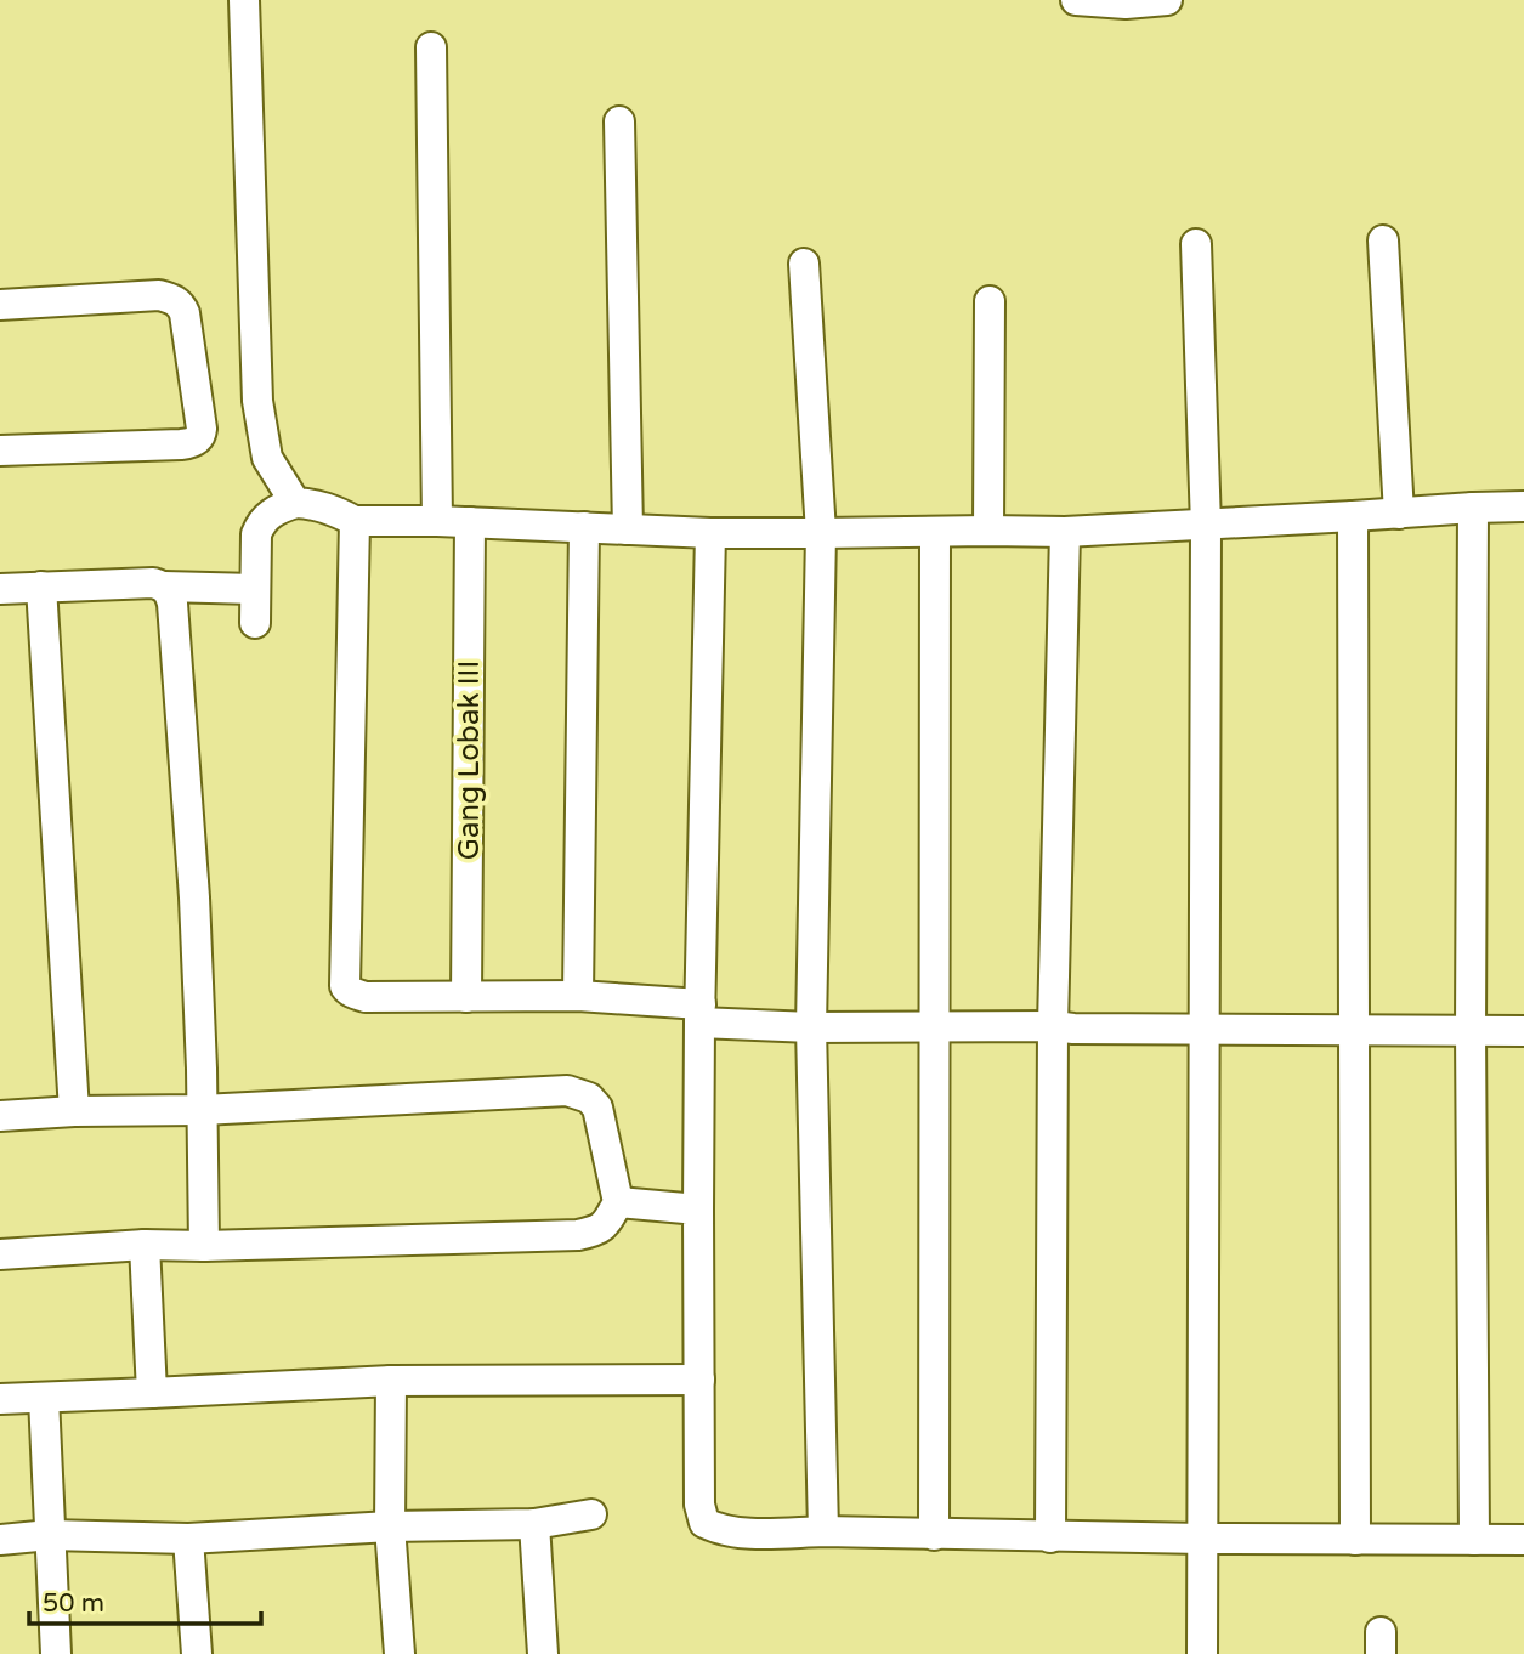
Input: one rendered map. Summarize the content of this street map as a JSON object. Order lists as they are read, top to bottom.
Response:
{
  "streets": {
    "street": ["Gang Lobak III"]
  },
  "scale_bar": "50 m"
}
